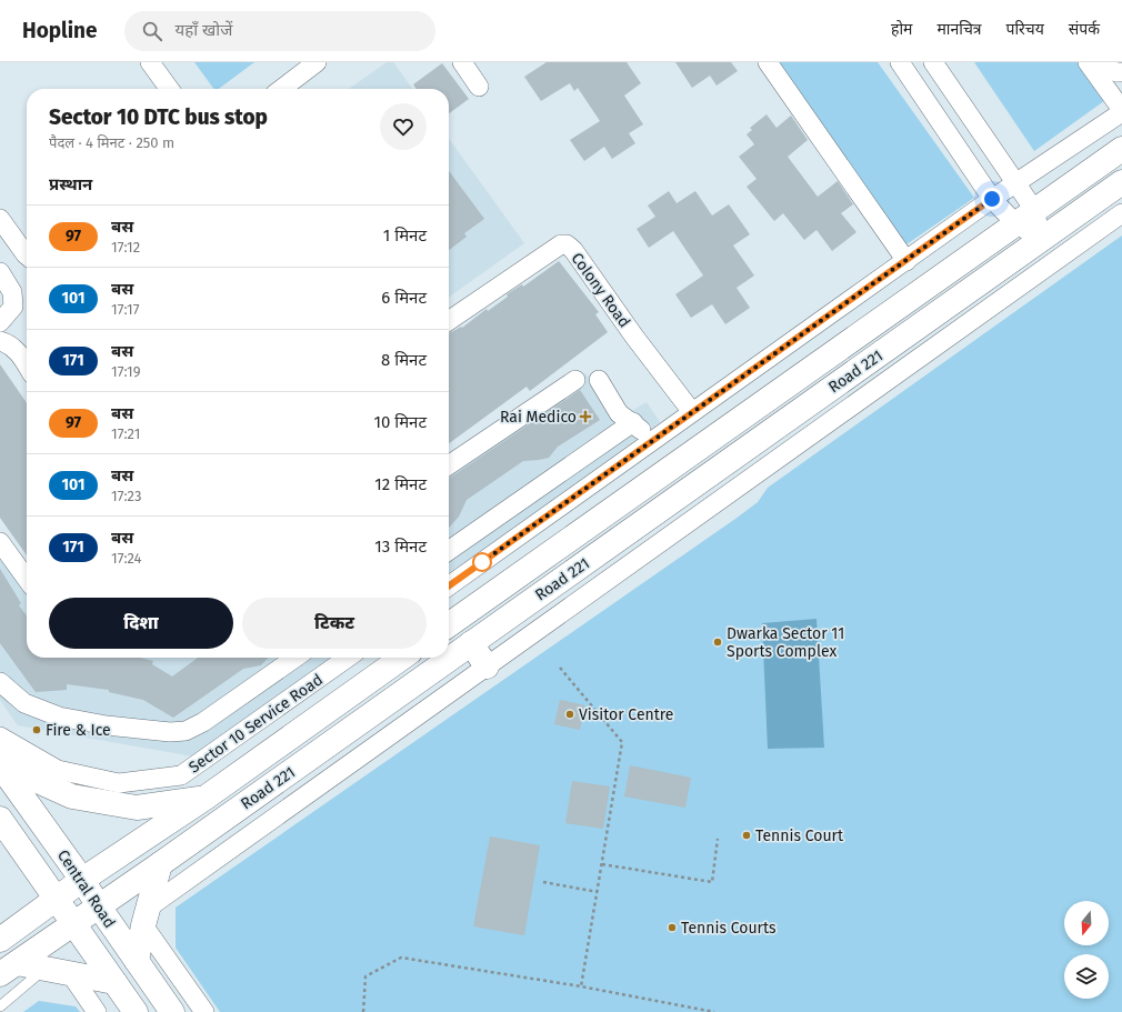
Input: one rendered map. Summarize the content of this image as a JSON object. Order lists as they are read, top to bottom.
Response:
{
  "streets": {
    "main road": ["Road 221", "Central Road"],
    "street": ["Colony Road", "Sector 10 Service Road"]
  },
  "crossings": [
    ["Road 221", "Central Road"]
  ],
  "places": {
    "health": ["Rai Medico"],
    "other": [
      "Dwarka Sector 11 Sports Complex",
      "Visitor Centre",
      "Fire & Ice",
      "Tennis Court",
      "Tennis Courts"
    ]
  },
  "lines": ["bus line 97"],
  "north": "bottom",
  "page": {
    "header": "Hopline",
    "search": "यहाँ खोजें",
    "nav": [
      "होम",
      "मानचित्र",
      "परिचय",
      "संपर्क"
    ],
    "heading": [
      ["Sector 10 DTC bus stop", "पैदल · 4 मिनट · 250 m"],
      "प्रस्थान"
    ],
    "list": [
      {
        "mark": "97",
        "name": "बस",
        "note": "17:12",
        "value": "1 मिनट"
      },
      {
        "mark": "101",
        "name": "बस",
        "note": "17:17",
        "value": "6 मिनट"
      },
      {
        "mark": "171",
        "name": "बस",
        "note": "17:19",
        "value": "8 मिनट"
      },
      {
        "mark": "97",
        "name": "बस",
        "note": "17:21",
        "value": "10 मिनट"
      },
      {
        "mark": "101",
        "name": "बस",
        "note": "17:23",
        "value": "12 मिनट"
      },
      {
        "mark": "171",
        "name": "बस",
        "note": "17:24",
        "value": "13 मिनट"
      }
    ],
    "buttons": ["दिशा", "टिकट"]
  }
}
